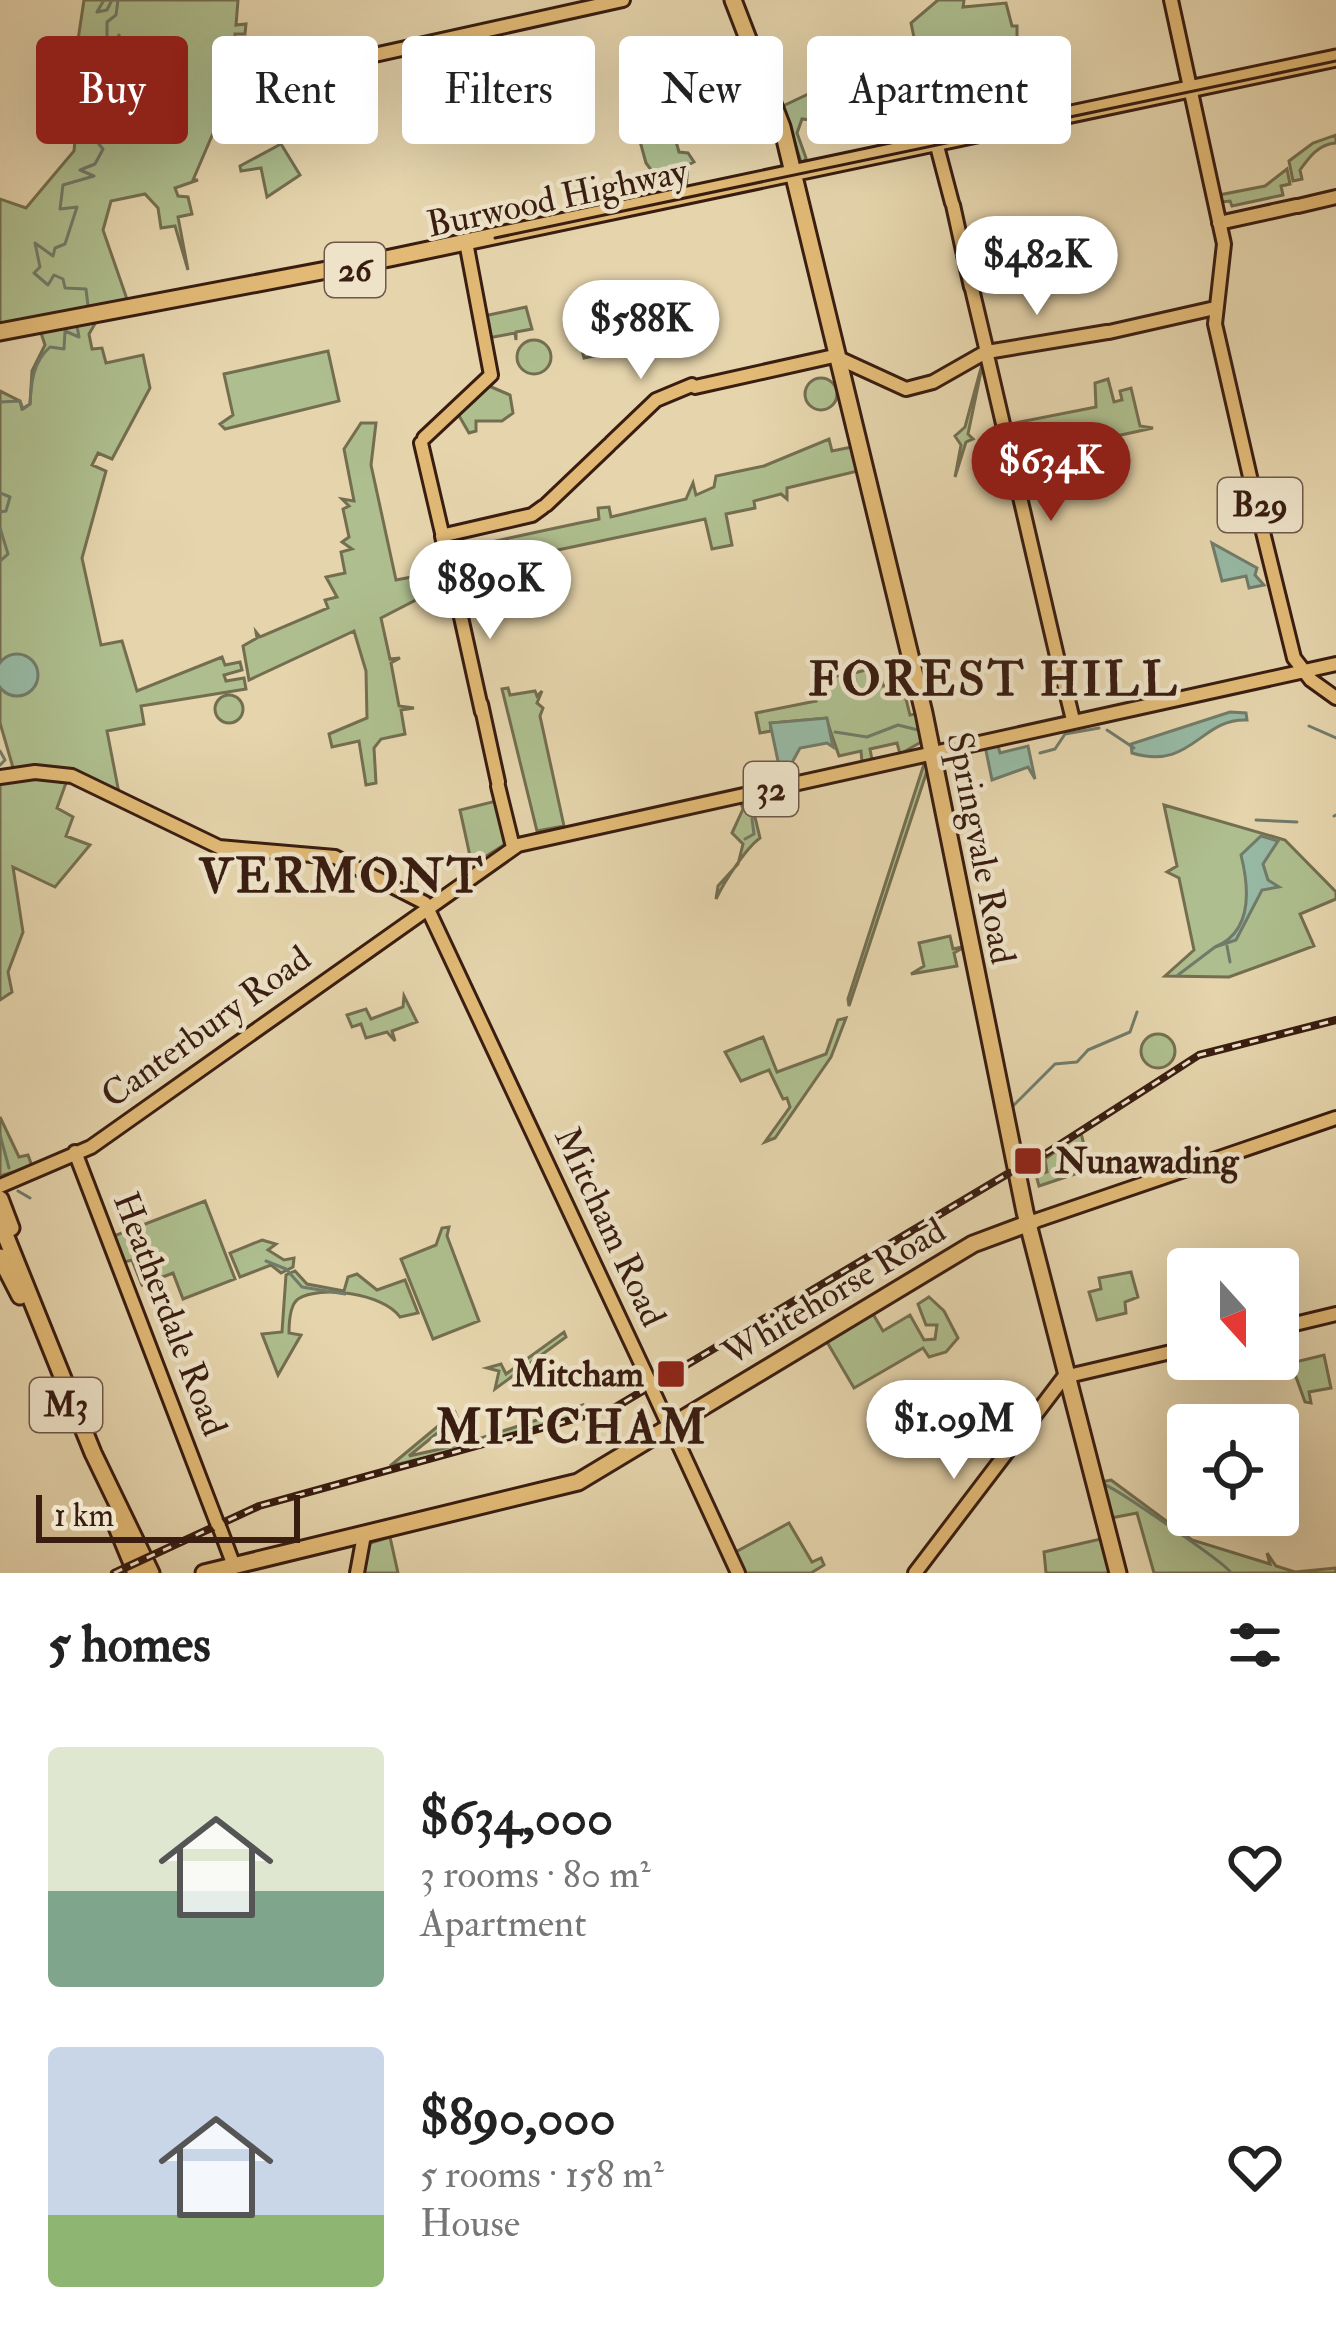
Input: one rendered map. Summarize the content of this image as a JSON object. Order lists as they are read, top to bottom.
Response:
{
  "streets": {
    "highway": [
      "Burwood Highway",
      "26",
      "Springvale Road",
      "Whitehorse Road",
      "M3"
    ],
    "main road": [
      "B29",
      "32",
      "Canterbury Road",
      "Mitcham Road",
      "Heatherdale Road"
    ]
  },
  "crossings": [
    ["Burwood Highway", "B29"],
    ["Burwood Highway", "Springvale Road"],
    ["B29", "Canterbury Road"],
    ["Springvale Road", "Canterbury Road"],
    ["Springvale Road", "Whitehorse Road"],
    ["Canterbury Road", "Mitcham Road"],
    ["Canterbury Road", "Heatherdale Road"],
    ["Mitcham Road", "Whitehorse Road"],
    ["Whitehorse Road", "Heatherdale Road"]
  ],
  "districts": ["FOREST HILL", "VERMONT", "MITCHAM"],
  "places": {
    "transit": ["Nunawading", "Mitcham"]
  },
  "scale_bar": "1 km",
  "north": "bottom",
  "page": {
    "chip": [
      "Buy",
      "Rent",
      "Filters",
      "New",
      "Apartment"
    ],
    "price": [
      "$482K",
      "$588K",
      "$634K",
      "$890K",
      "$1.09M"
    ],
    "scale": "1 km",
    "heading": "5 homes",
    "list": [
      {
        "name": "$634,000",
        "note": "3 rooms · 80 m² · Apartment"
      },
      {
        "name": "$890,000",
        "note": "5 rooms · 158 m² · House"
      }
    ]
  }
}
